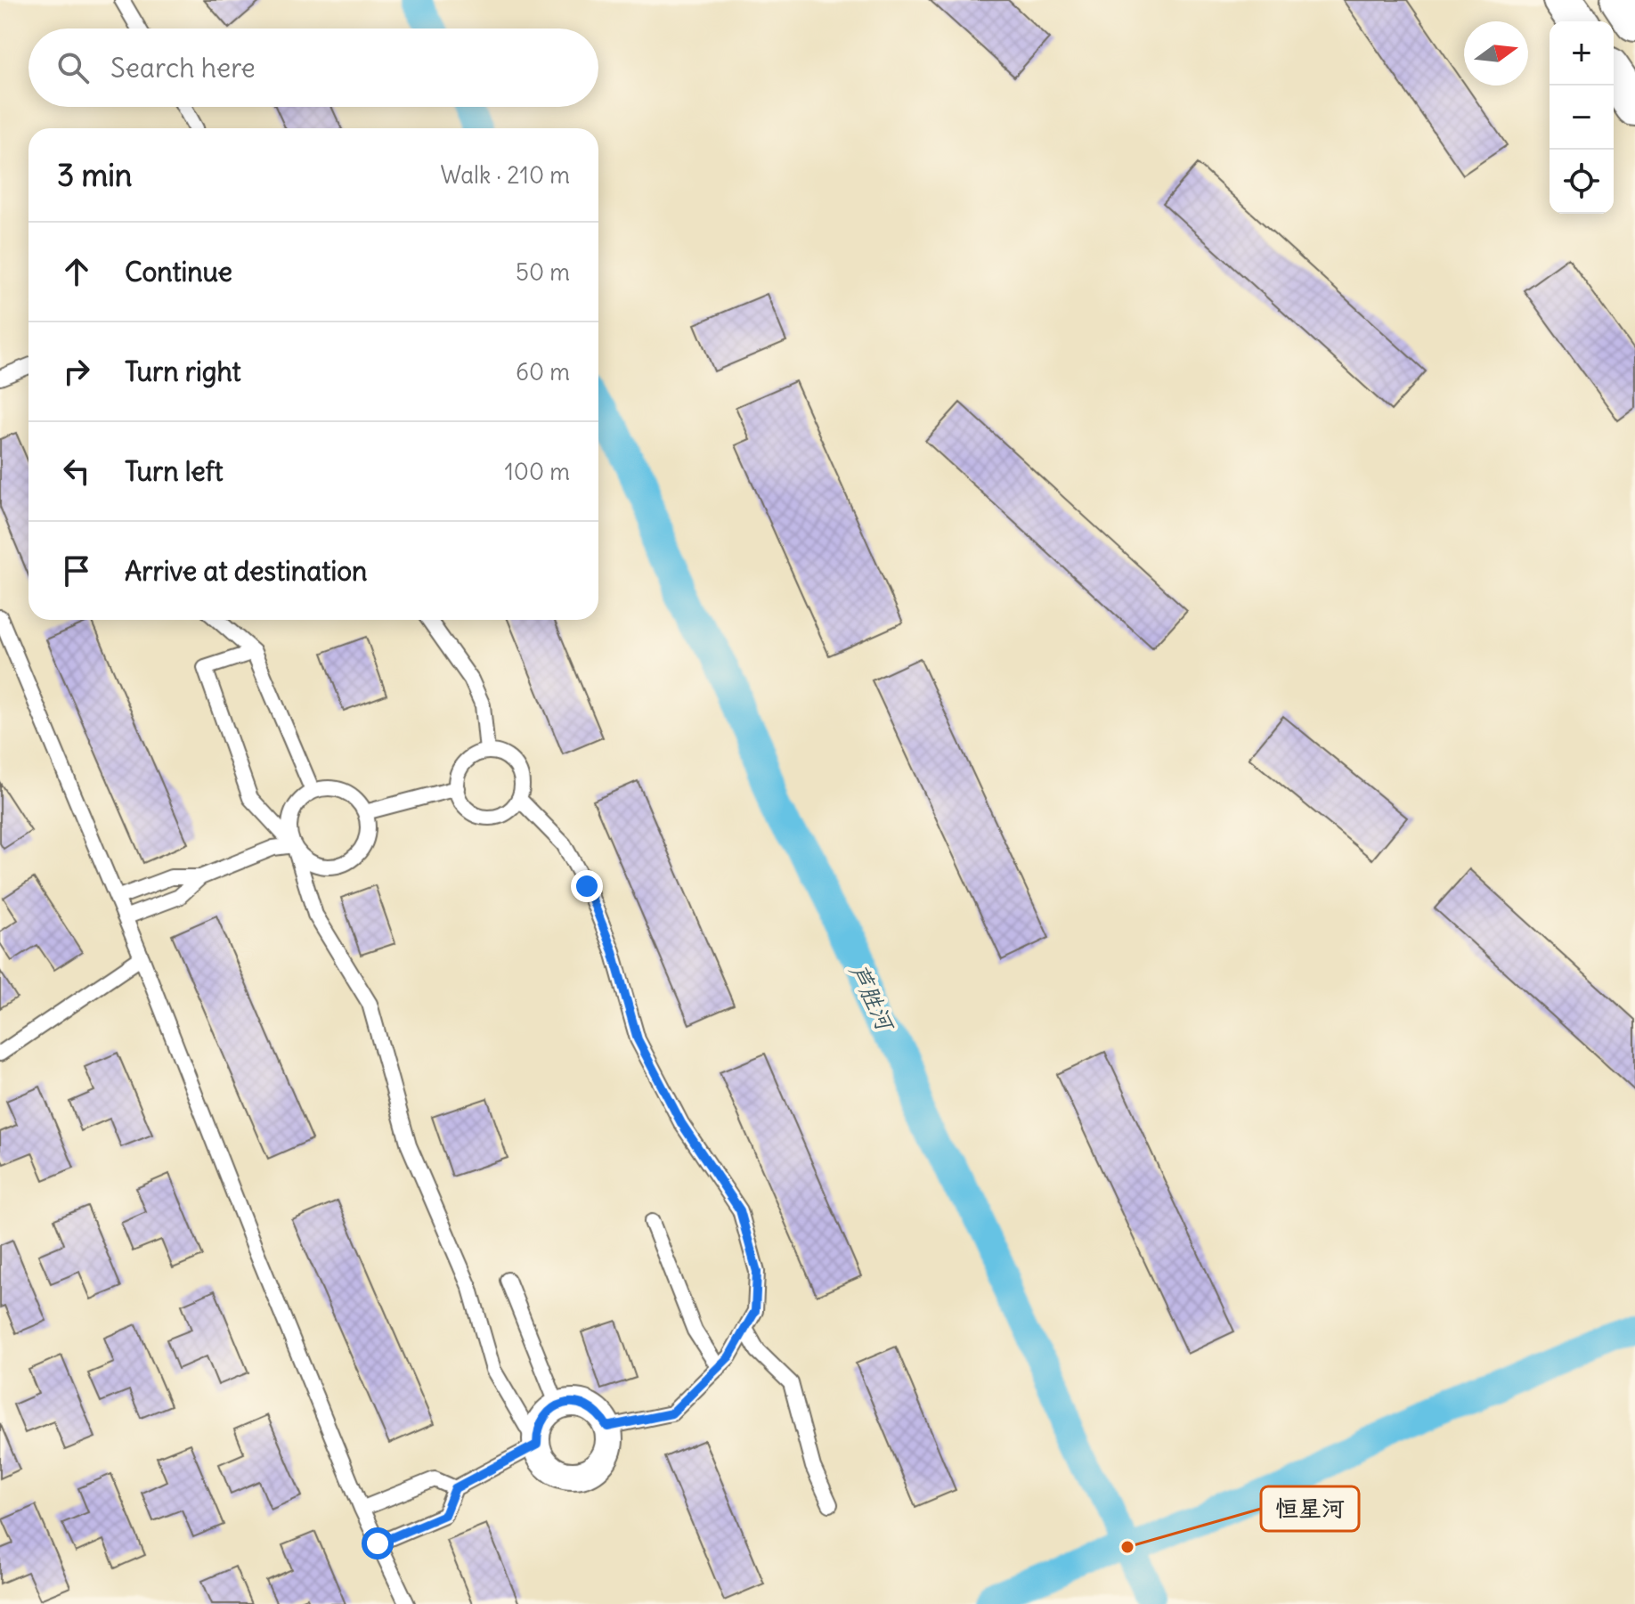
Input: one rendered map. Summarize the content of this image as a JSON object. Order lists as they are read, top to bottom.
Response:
{
  "water": ["芦胜河"],
  "places": ["恒星河"],
  "north": "right",
  "page": {
    "map_buttons": ["+", "−"],
    "search": "Search here",
    "heading": ["3 min", "Walk · 210 m"],
    "list": [
      ["Continue", "50 m"],
      ["Turn right", "60 m"],
      ["Turn left", "100 m"],
      "Arrive at destination"
    ]
  }
}
